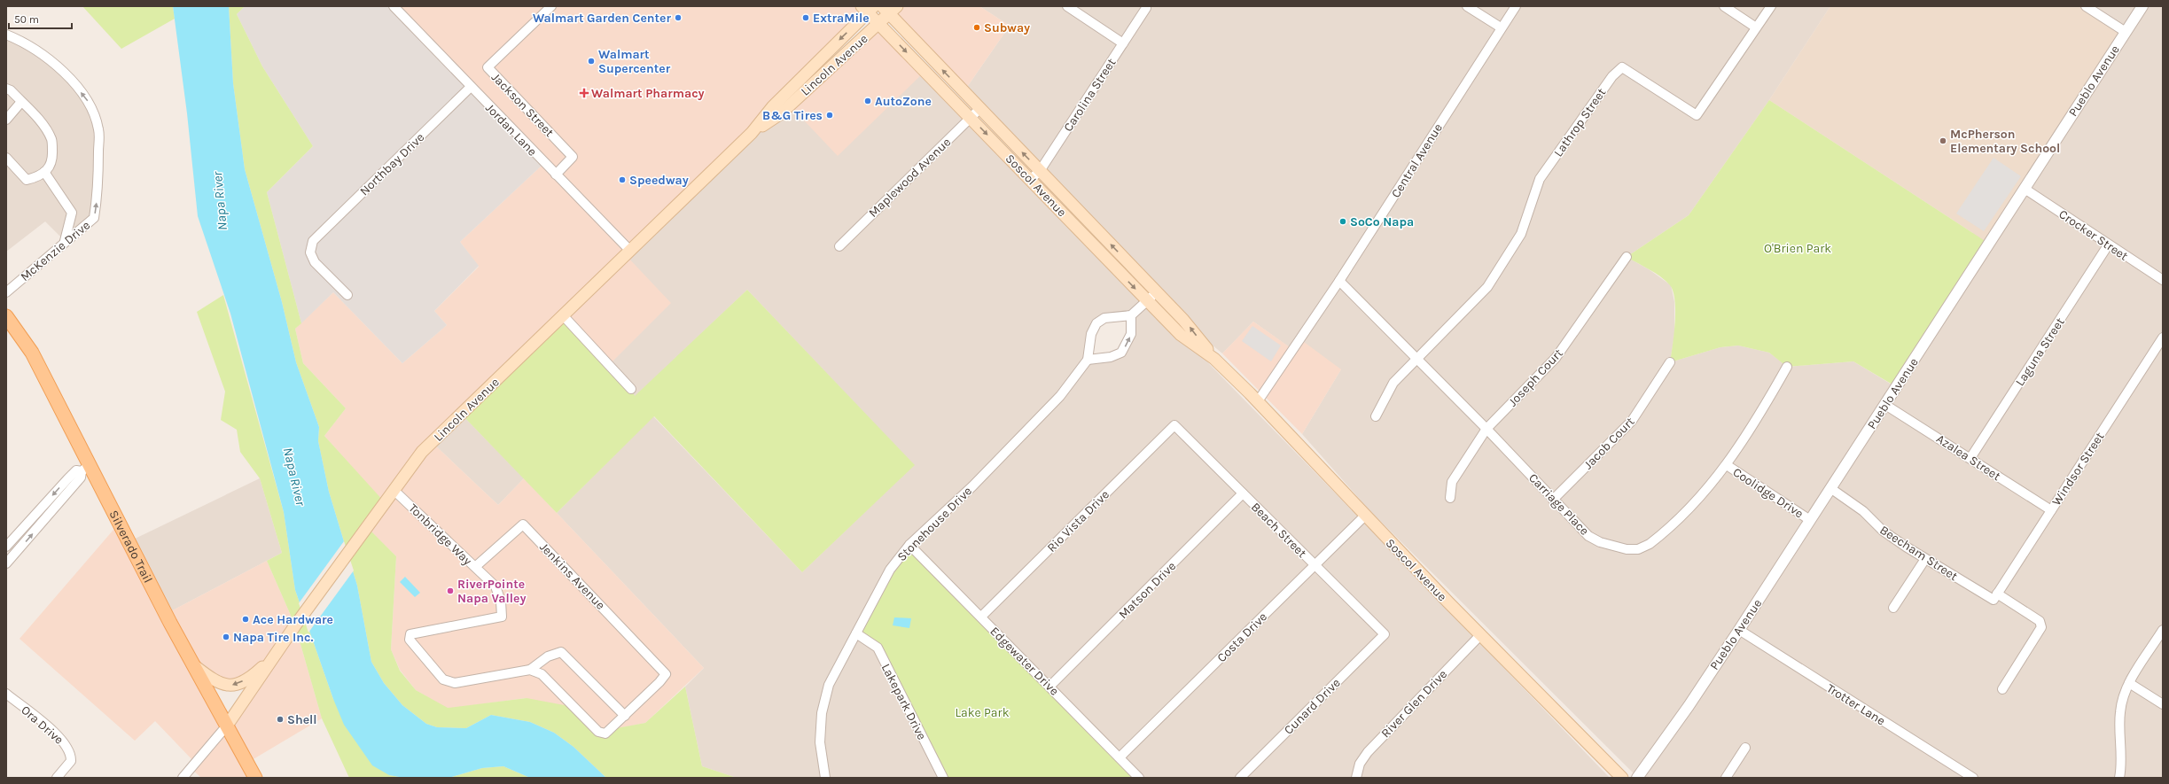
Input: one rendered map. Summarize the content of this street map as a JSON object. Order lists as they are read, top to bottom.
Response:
{
  "streets": {
    "main road": ["Lincoln Avenue", "Soscol Avenue", "Silverado Trail"],
    "street": [
      "Pueblo Avenue",
      "Carolina Street",
      "Jackson Street",
      "Lathrop Street",
      "Jordan Lane",
      "Central Avenue",
      "Northbay Drive",
      "Maplewood Avenue",
      "Crocker Street",
      "McKenzie Drive",
      "Laguna Street",
      "Joseph Court",
      "Jacob Court",
      "Azalea Street",
      "Windsor Street",
      "Coolidge Drive",
      "Carriage Place",
      "Rio Vista Drive",
      "Stonehouse Drive",
      "Beach Street",
      "Tonbridge Way",
      "Beecham Street",
      "Jenkins Avenue",
      "Matson Drive",
      "Costa Drive",
      "Edgewater Drive",
      "Lakepark Drive",
      "River Glen Drive",
      "Trotter Lane",
      "Cunard Drive",
      "Ora Drive"
    ]
  },
  "crossings": [
    ["Lincoln Avenue", "Jordan Lane"],
    ["Lincoln Avenue", "Soscol Avenue"],
    ["Lincoln Avenue", "Tonbridge Way"],
    ["Lincoln Avenue", "Silverado Trail"],
    ["Pueblo Avenue", "Crocker Street"],
    ["Pueblo Avenue", "Azalea Street"],
    ["Pueblo Avenue", "Coolidge Drive"],
    ["Pueblo Avenue", "Beecham Street"],
    ["Pueblo Avenue", "Trotter Lane"],
    ["Carolina Street", "Soscol Avenue"],
    ["Jackson Street", "Jordan Lane"],
    ["Lathrop Street", "Carriage Place"],
    ["Jordan Lane", "Northbay Drive"],
    ["Central Avenue", "Soscol Avenue"],
    ["Central Avenue", "Carriage Place"],
    ["Maplewood Avenue", "Soscol Avenue"],
    ["Soscol Avenue", "Costa Drive"],
    ["Soscol Avenue", "River Glen Drive"],
    ["Crocker Street", "Laguna Street"],
    ["Laguna Street", "Azalea Street"],
    ["Joseph Court", "Carriage Place"],
    ["Jacob Court", "Carriage Place"],
    ["Azalea Street", "Windsor Street"],
    ["Windsor Street", "Beecham Street"],
    ["Coolidge Drive", "Carriage Place"],
    ["Rio Vista Drive", "Beach Street"],
    ["Rio Vista Drive", "Edgewater Drive"],
    ["Stonehouse Drive", "Edgewater Drive"],
    ["Stonehouse Drive", "Lakepark Drive"],
    ["Beach Street", "Matson Drive"],
    ["Beach Street", "Costa Drive"],
    ["Beach Street", "Cunard Drive"],
    ["Tonbridge Way", "Jenkins Avenue"],
    ["Matson Drive", "Edgewater Drive"],
    ["Costa Drive", "Edgewater Drive"]
  ],
  "one_way": ["McKenzie Drive"],
  "water": ["Napa River"],
  "parks": ["O'Brien Park", "Lake Park"],
  "places": {
    "other": [
      "Walmart Garden Center",
      "ExtraMile",
      "Subway",
      "Walmart Supercenter",
      "AutoZone",
      "B&G Tires",
      "McPherson Elementary School",
      "Speedway",
      "SoCo Napa",
      "RiverPointe Napa Valley",
      "Ace Hardware",
      "Napa Tire Inc.",
      "Shell"
    ],
    "health": ["Walmart Pharmacy"]
  },
  "scale_bar": "50 m"
}
